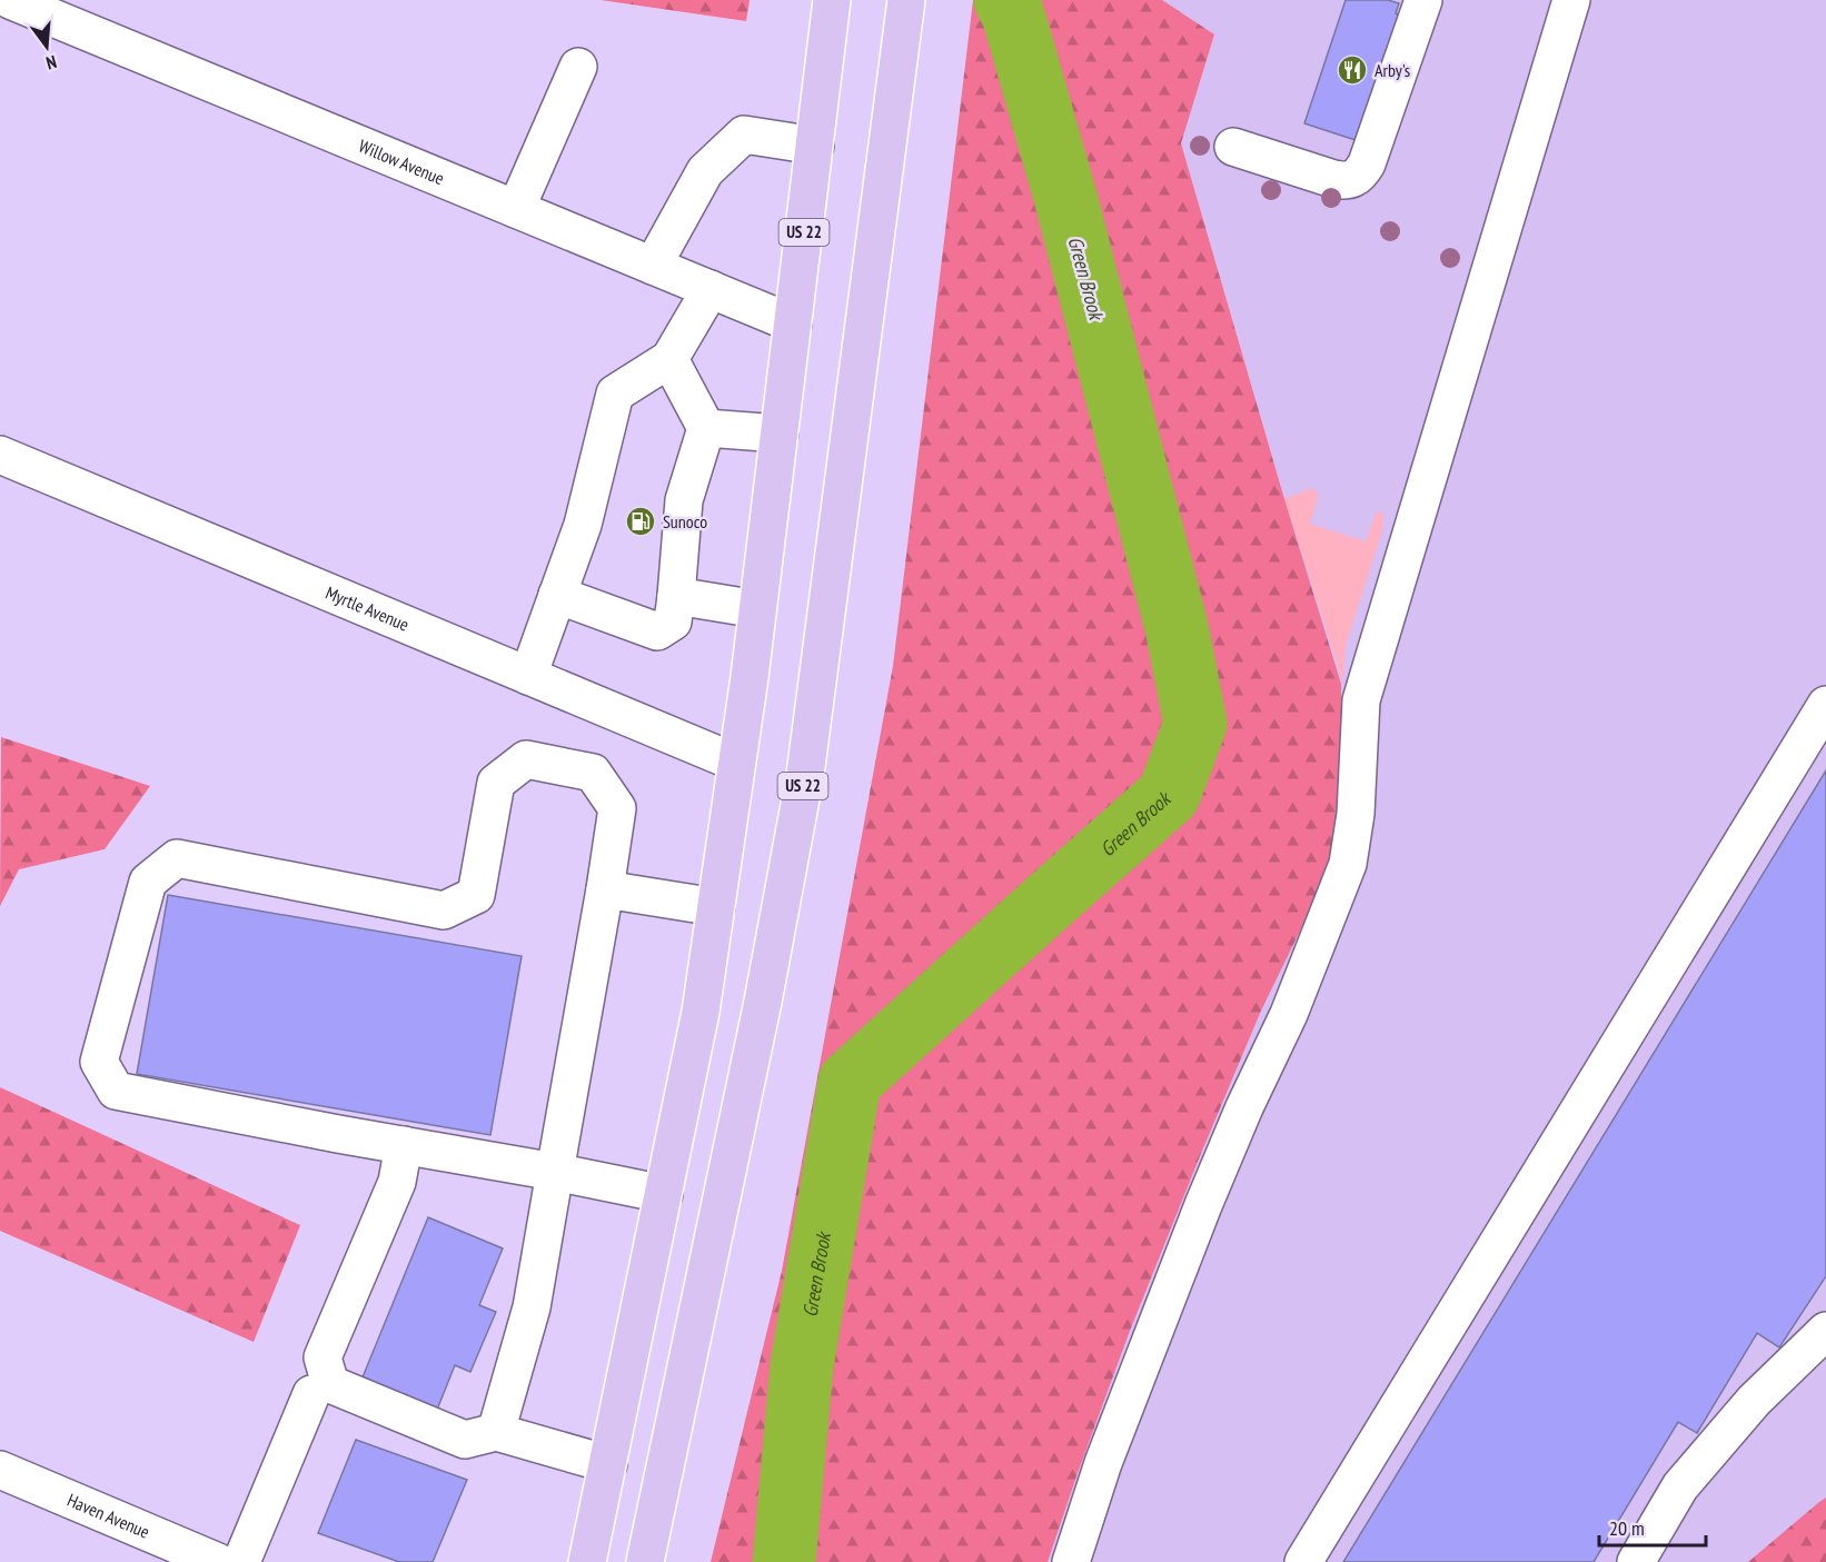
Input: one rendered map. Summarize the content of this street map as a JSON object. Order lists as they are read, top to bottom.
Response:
{
  "streets": {
    "highway": ["US 22"],
    "street": ["Willow Avenue", "Myrtle Avenue", "Haven Avenue"]
  },
  "crossings": [
    ["Willow Avenue", "US 22"],
    ["US 22", "Myrtle Avenue"]
  ],
  "water": ["Green Brook"],
  "places": {
    "restaurant": ["Arby's"],
    "fuel station": ["Sunoco"]
  },
  "scale_bar": "20 m",
  "north": "bottom"
}
